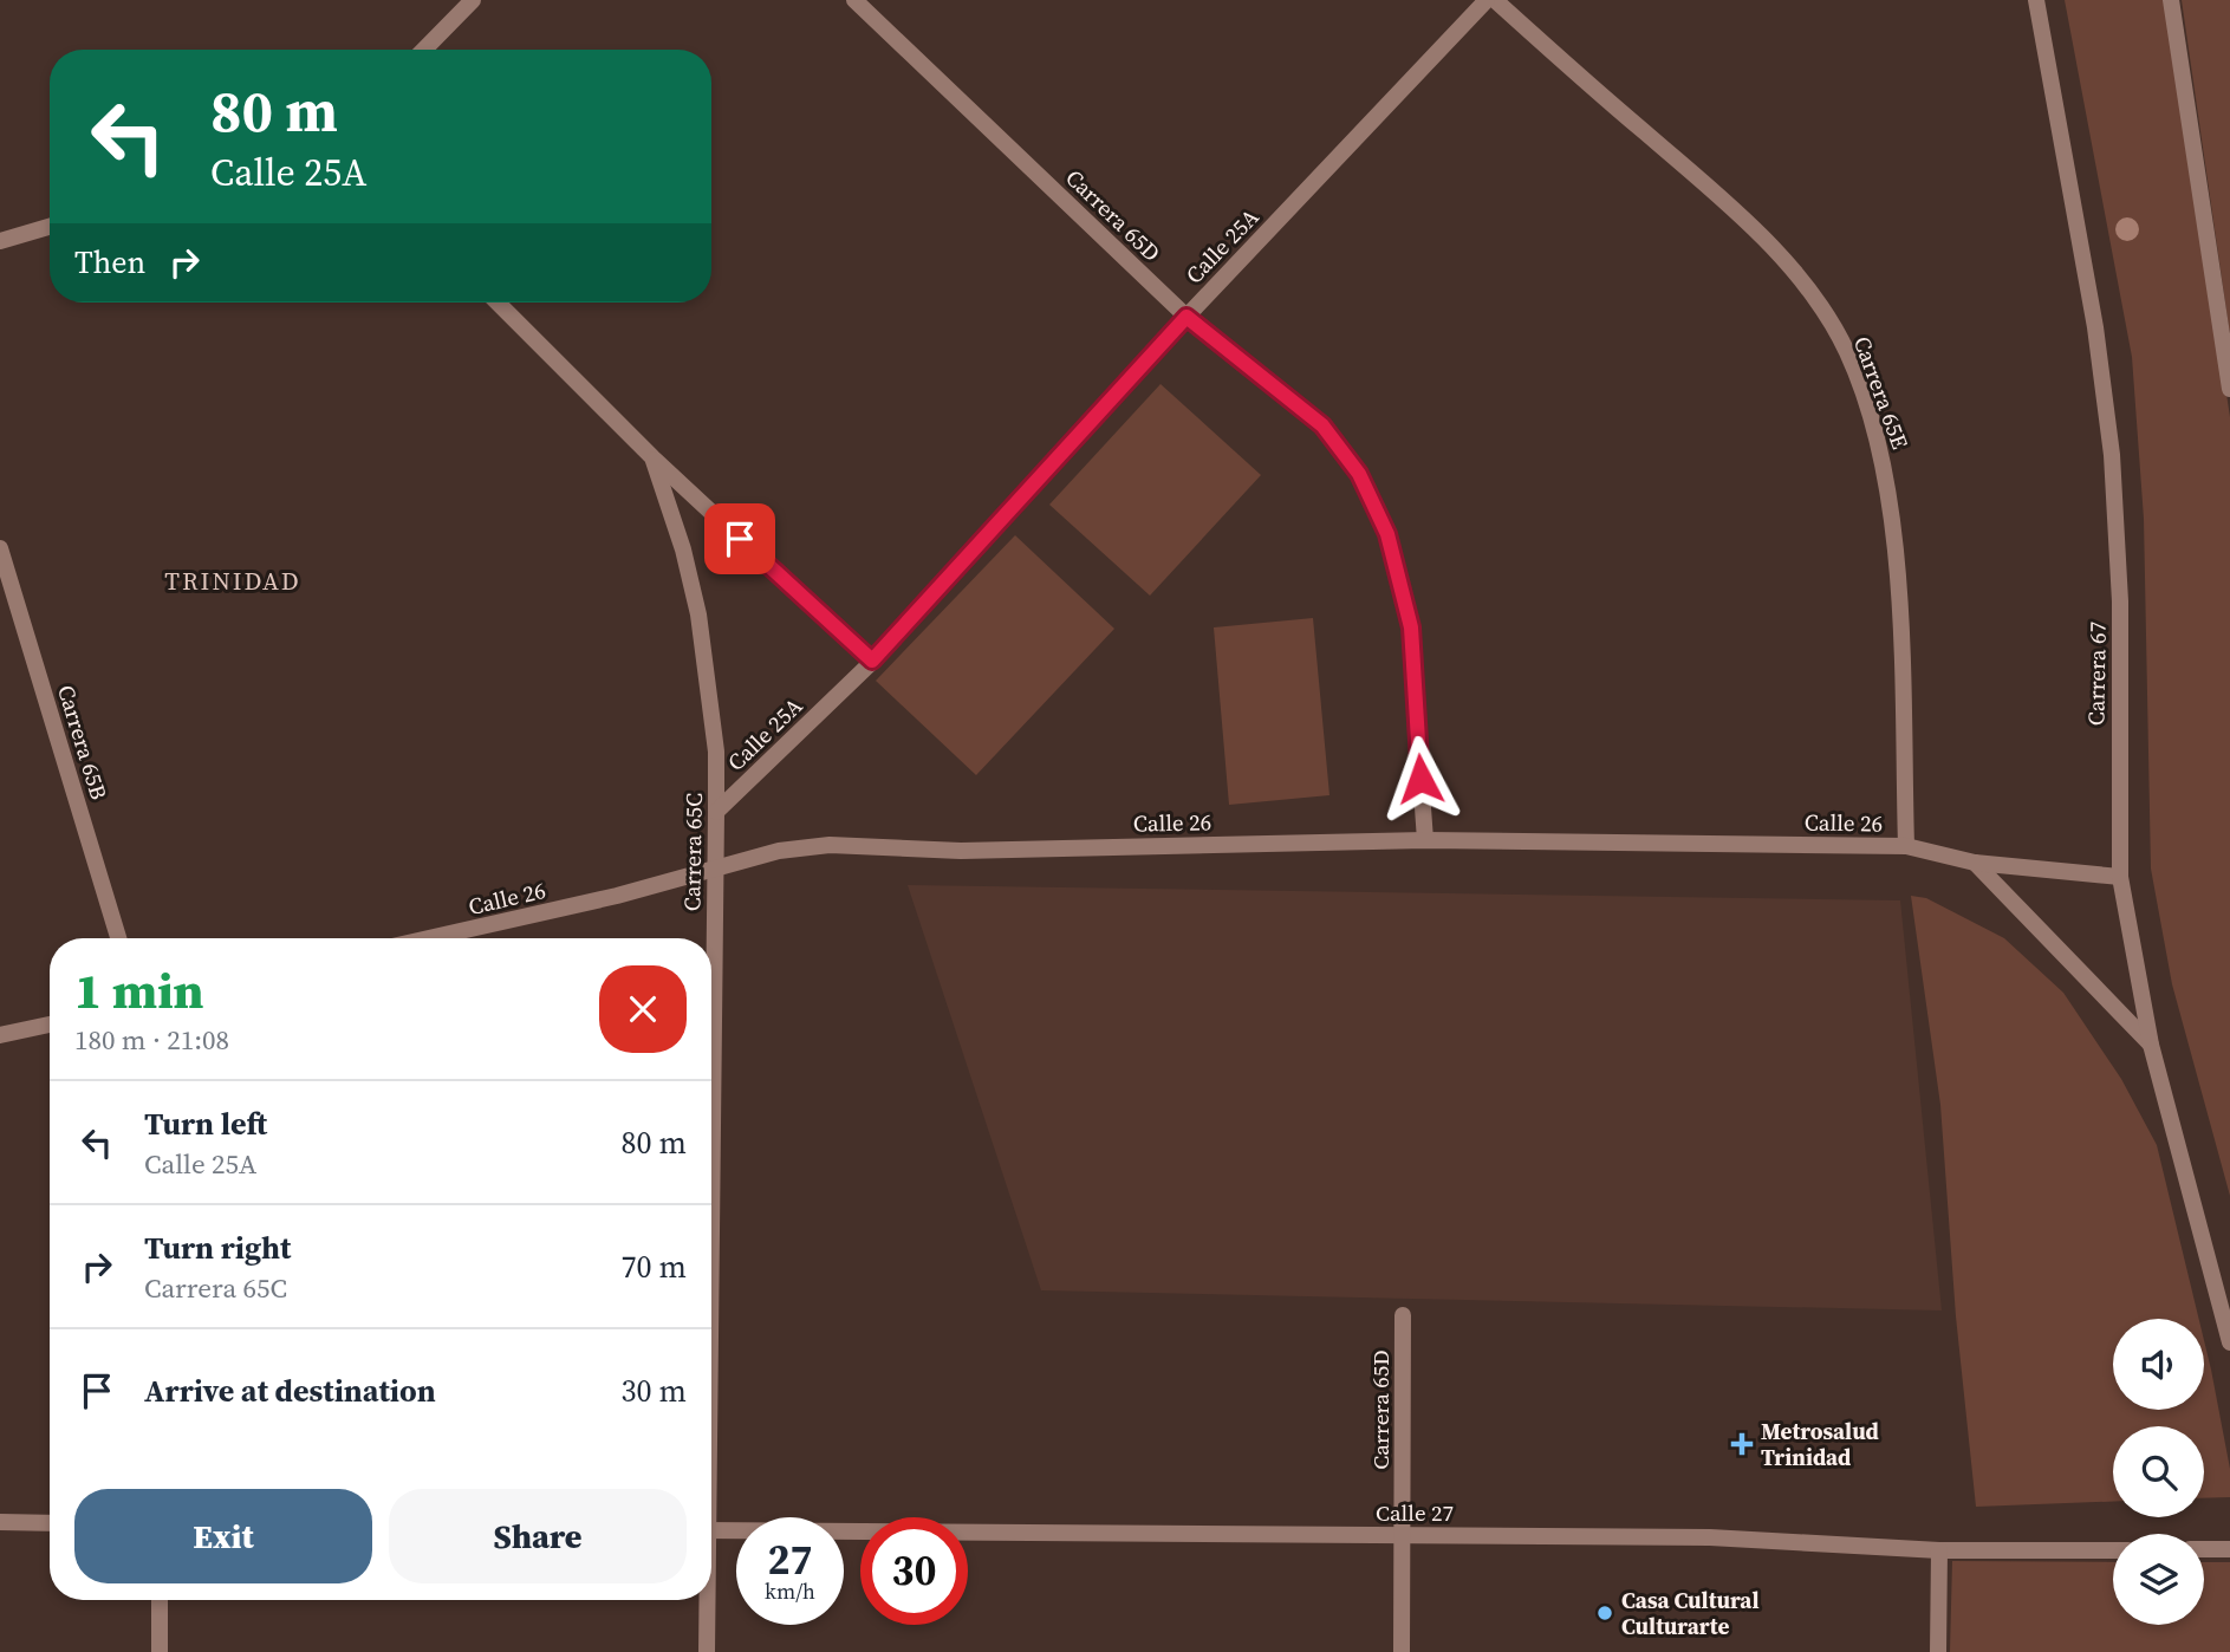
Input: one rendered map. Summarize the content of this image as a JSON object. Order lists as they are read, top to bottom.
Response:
{
  "streets": {
    "street": [
      "Carrera 65D",
      "Calle 25A",
      "Carrera 65E",
      "Carrera 67",
      "Carrera 65B",
      "Calle 26",
      "Carrera 65C",
      "Calle 27"
    ]
  },
  "crossings": [
    ["Carrera 65D", "Calle 25A"],
    ["Carrera 65D", "Calle 26"],
    ["Carrera 65D", "Calle 27"],
    ["Calle 25A", "Carrera 65C"],
    ["Carrera 65E", "Calle 26"],
    ["Carrera 67", "Calle 26"],
    ["Calle 26", "Carrera 65C"]
  ],
  "districts": ["TRINIDAD"],
  "places": {
    "health": ["Metrosalud Trinidad"],
    "other": ["Casa Cultural Culturarte"]
  },
  "page": {
    "turn": ["80 m", "Calle 25A"],
    "then": "Then",
    "heading": ["1 min", "180 m · 21:08"],
    "list": [
      {
        "name": "Turn left",
        "note": "Calle 25A",
        "value": "80 m"
      },
      {
        "name": "Turn right",
        "note": "Carrera 65C",
        "value": "70 m"
      },
      {
        "name": "Arrive at destination",
        "value": "30 m"
      }
    ],
    "buttons": ["Exit", "Share"],
    "speed": "27 km/h",
    "limit": "30"
  }
}
